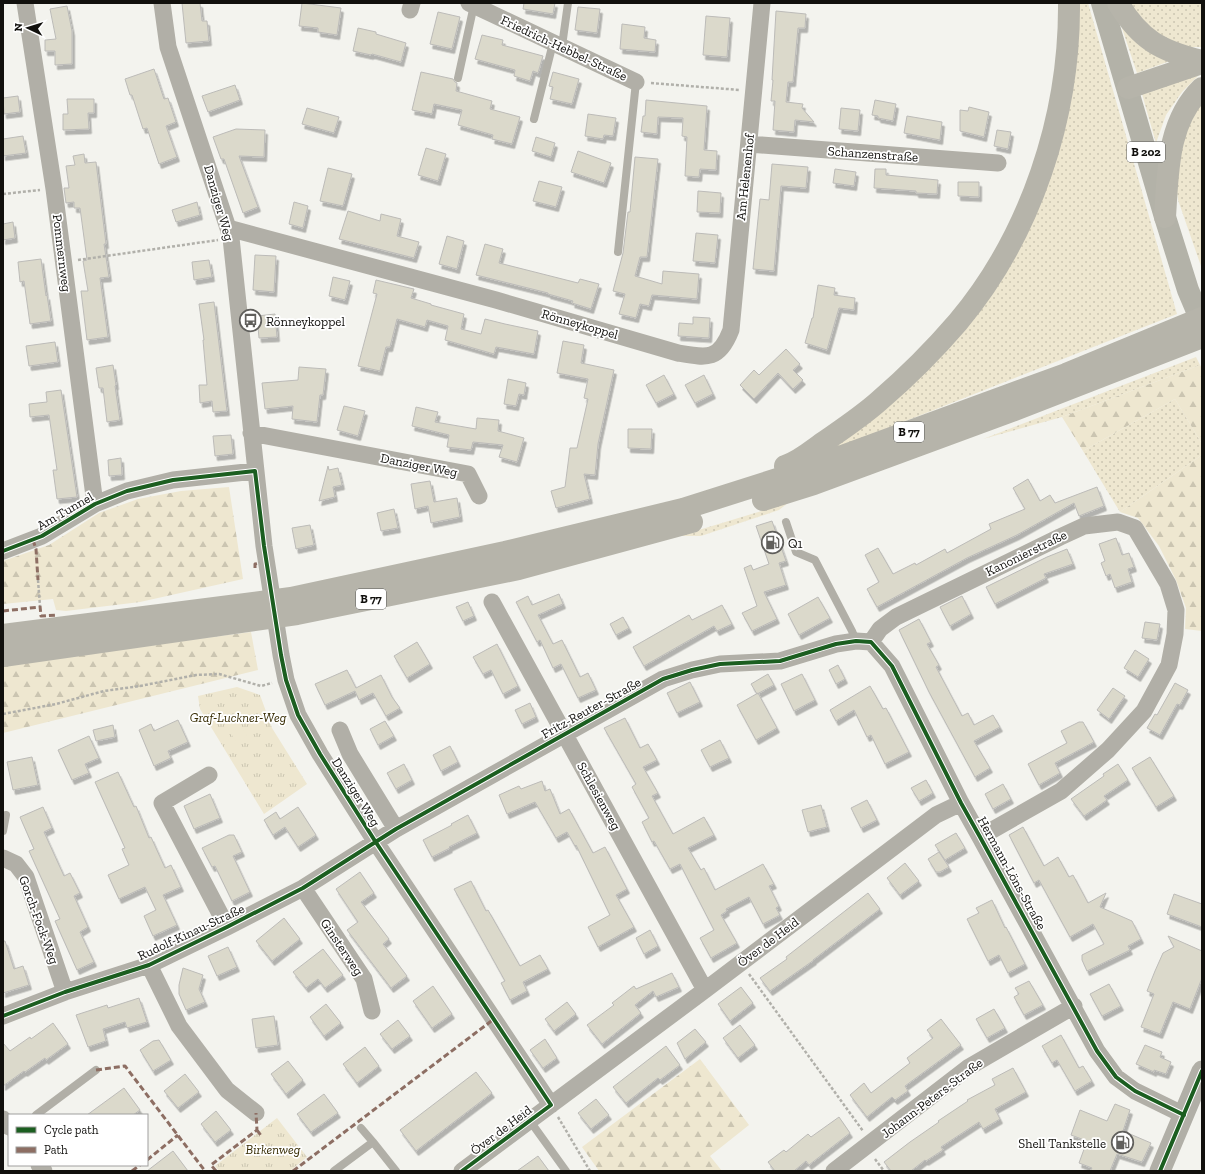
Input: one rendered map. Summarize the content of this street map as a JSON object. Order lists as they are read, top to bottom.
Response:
{
  "streets": {
    "highway": ["B 77"],
    "main road": ["B 202"],
    "street": [
      "Friedrich-Hebbel-Straße",
      "Schanzenstraße",
      "Am Helenenhof",
      "Danziger Weg",
      "Pommernweg",
      "Rönneykoppel",
      "Am Tunnel",
      "Kanonierstraße",
      "Fritz-Reuter-Straße",
      "Schlesienweg",
      "Hermann-Löns-Straße",
      "Gorch-Fock-Weg",
      "Rudolf-Kinau-Straße",
      "Över de Heid",
      "Ginsterweg",
      "Johann-Peters-Straße"
    ]
  },
  "crossings": [
    ["Schanzenstraße", "Am Helenenhof"],
    ["Am Helenenhof", "Rönneykoppel"],
    ["Danziger Weg", "Rönneykoppel"],
    ["Danziger Weg", "Am Tunnel"],
    ["Danziger Weg", "Fritz-Reuter-Straße"],
    ["Danziger Weg", "Rudolf-Kinau-Straße"],
    ["Danziger Weg", "Över de Heid"],
    ["Pommernweg", "Am Tunnel"],
    ["Kanonierstraße", "Fritz-Reuter-Straße"],
    ["Kanonierstraße", "Hermann-Löns-Straße"],
    ["Fritz-Reuter-Straße", "Schlesienweg"],
    ["Fritz-Reuter-Straße", "Hermann-Löns-Straße"],
    ["Fritz-Reuter-Straße", "Rudolf-Kinau-Straße"],
    ["Schlesienweg", "Över de Heid"],
    ["Hermann-Löns-Straße", "Över de Heid"],
    ["Hermann-Löns-Straße", "Johann-Peters-Straße"],
    ["Gorch-Fock-Weg", "Rudolf-Kinau-Straße"],
    ["Rudolf-Kinau-Straße", "Ginsterweg"]
  ],
  "parks": ["Graf-Luckner-Weg", "Birkenweg"],
  "places": {
    "bus stop": ["Rönneykoppel"],
    "fuel station": ["Q1", "Shell Tankstelle"]
  },
  "legend": ["Cycle path", "Path"],
  "north": "left"
}
